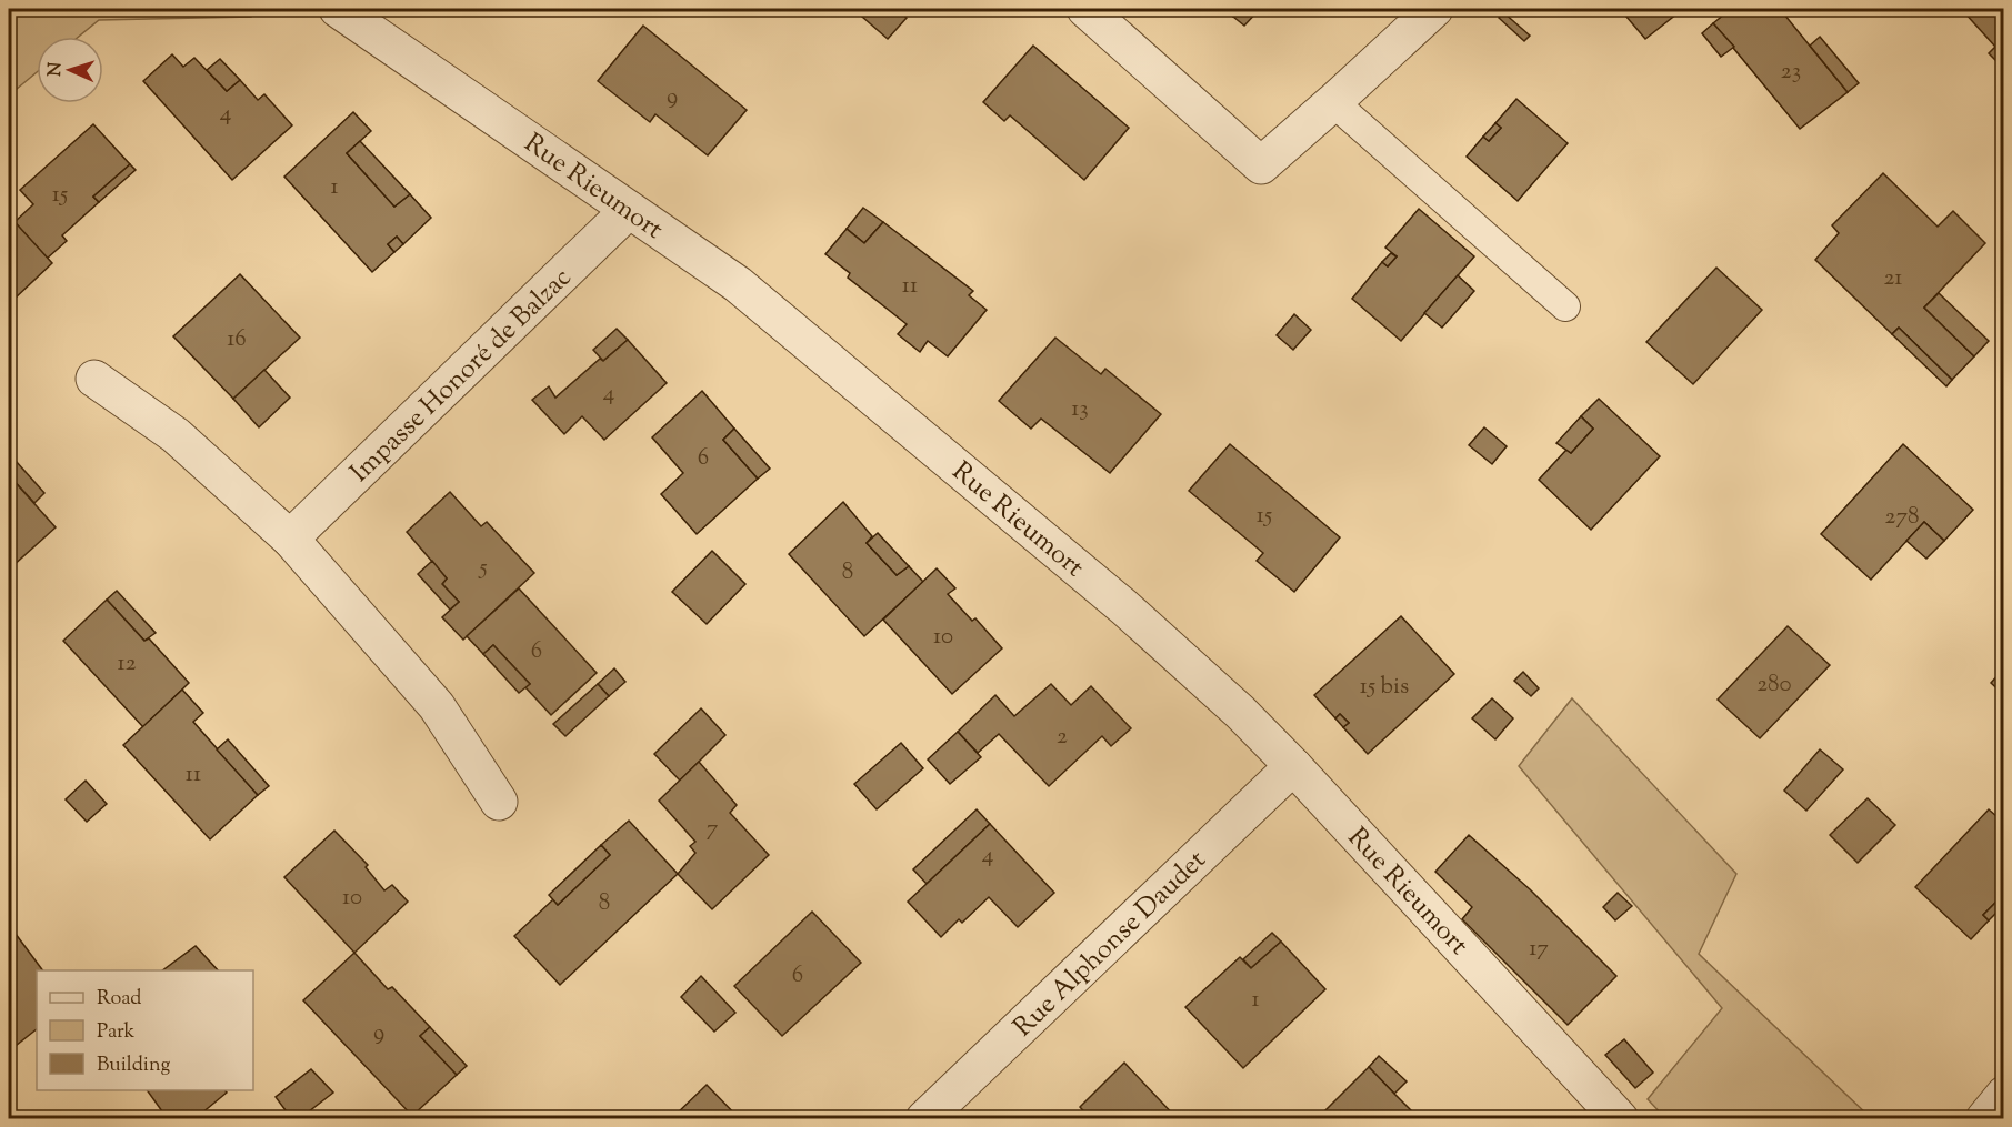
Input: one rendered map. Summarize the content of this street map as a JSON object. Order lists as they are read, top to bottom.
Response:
{
  "streets": {
    "street": ["Rue Rieumort", "Impasse Honoré de Balzac", "Rue Alphonse Daudet"]
  },
  "crossings": [
    ["Rue Rieumort", "Impasse Honoré de Balzac"],
    ["Rue Rieumort", "Rue Alphonse Daudet"]
  ],
  "house_numbers": [
    "23",
    "9",
    "4",
    "1",
    "15",
    "21",
    "11",
    "16",
    "4",
    "13",
    "6",
    "15",
    "278",
    "5",
    "8",
    "10",
    "6",
    "12",
    "280",
    "15 bis",
    "2",
    "11",
    "7",
    "4",
    "10",
    "8",
    "17",
    "6",
    "1",
    "9"
  ],
  "legend": ["Road", "Park", "Building"],
  "north": "left"
}
